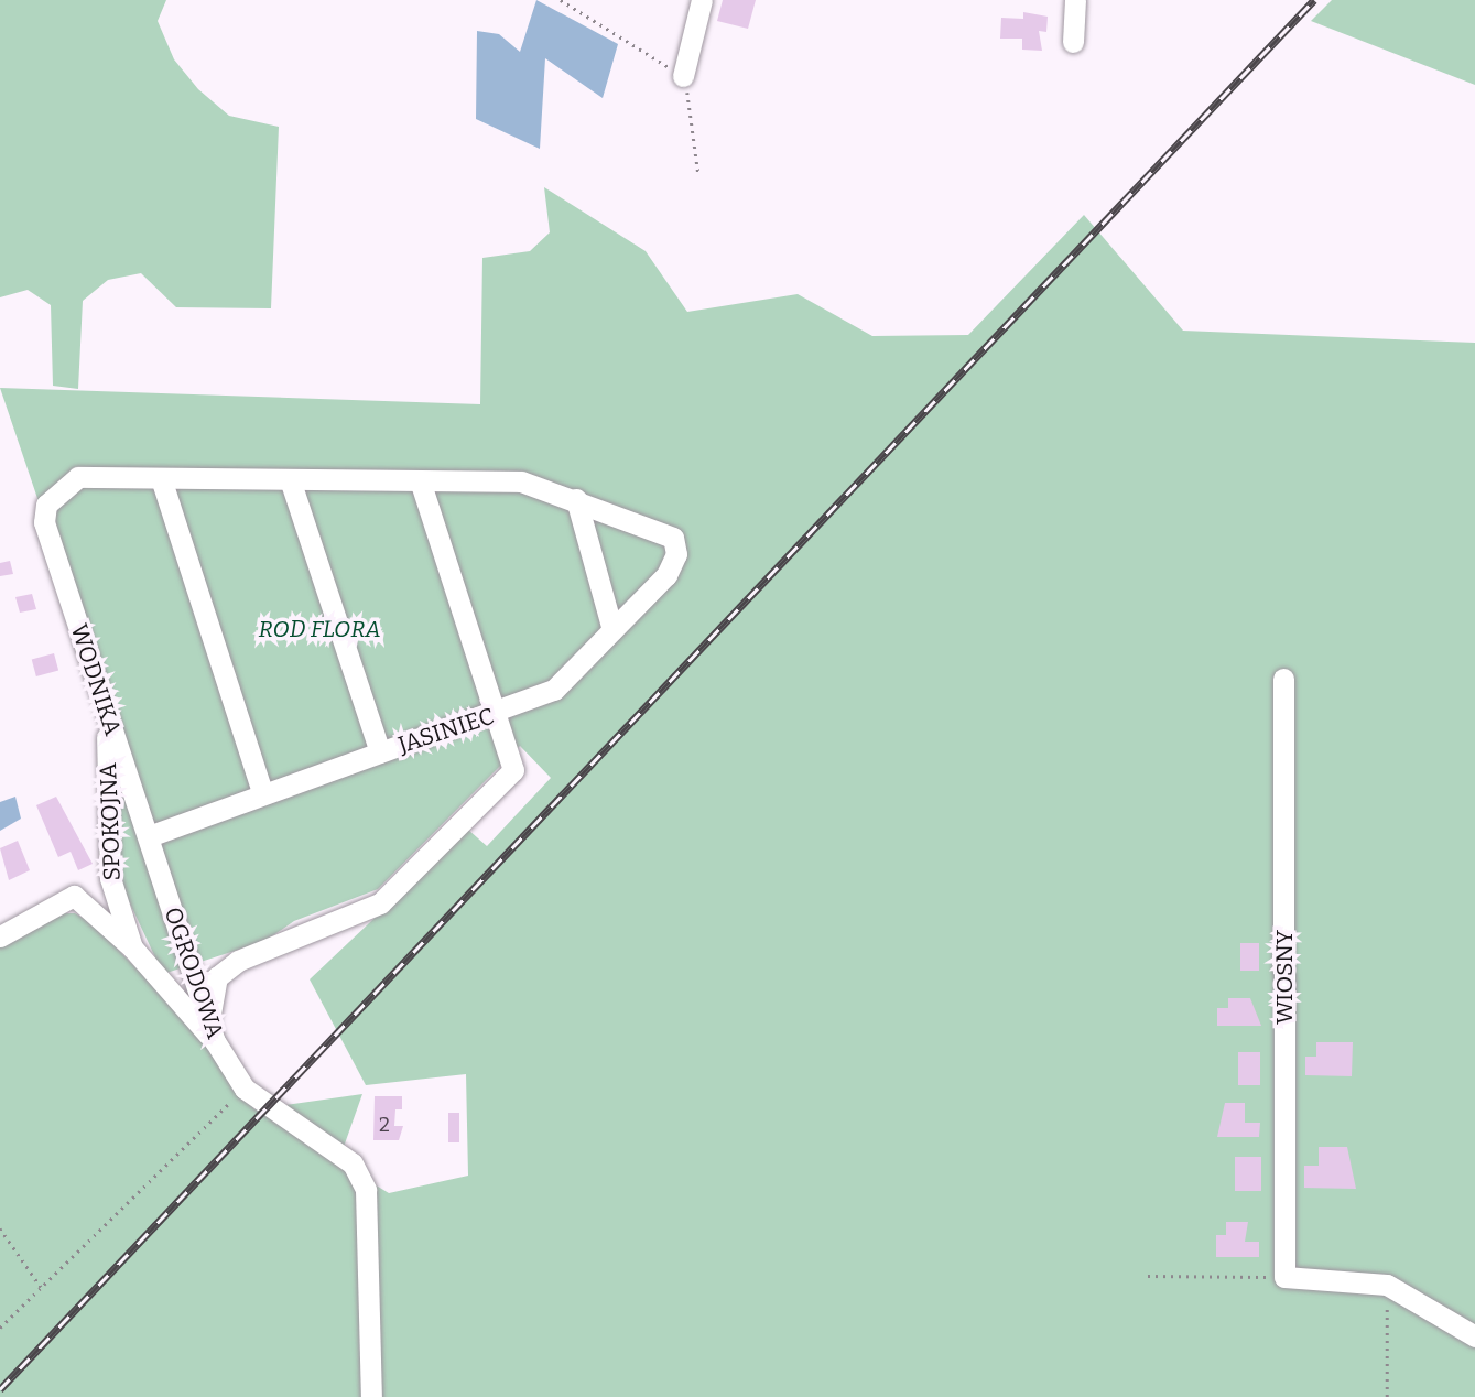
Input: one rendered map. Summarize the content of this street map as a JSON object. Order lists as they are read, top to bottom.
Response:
{
  "streets": {
    "street": [
      "WODNIKA",
      "JASINIEC",
      "SPOKOJNA",
      "OGRODOWA",
      "WIOSNY"
    ]
  },
  "crossings": [
    ["WODNIKA", "JASINIEC"],
    ["WODNIKA", "SPOKOJNA"],
    ["WODNIKA", "OGRODOWA"],
    ["JASINIEC", "OGRODOWA"]
  ],
  "parks": ["ROD FLORA"],
  "house_numbers": ["2"]
}
